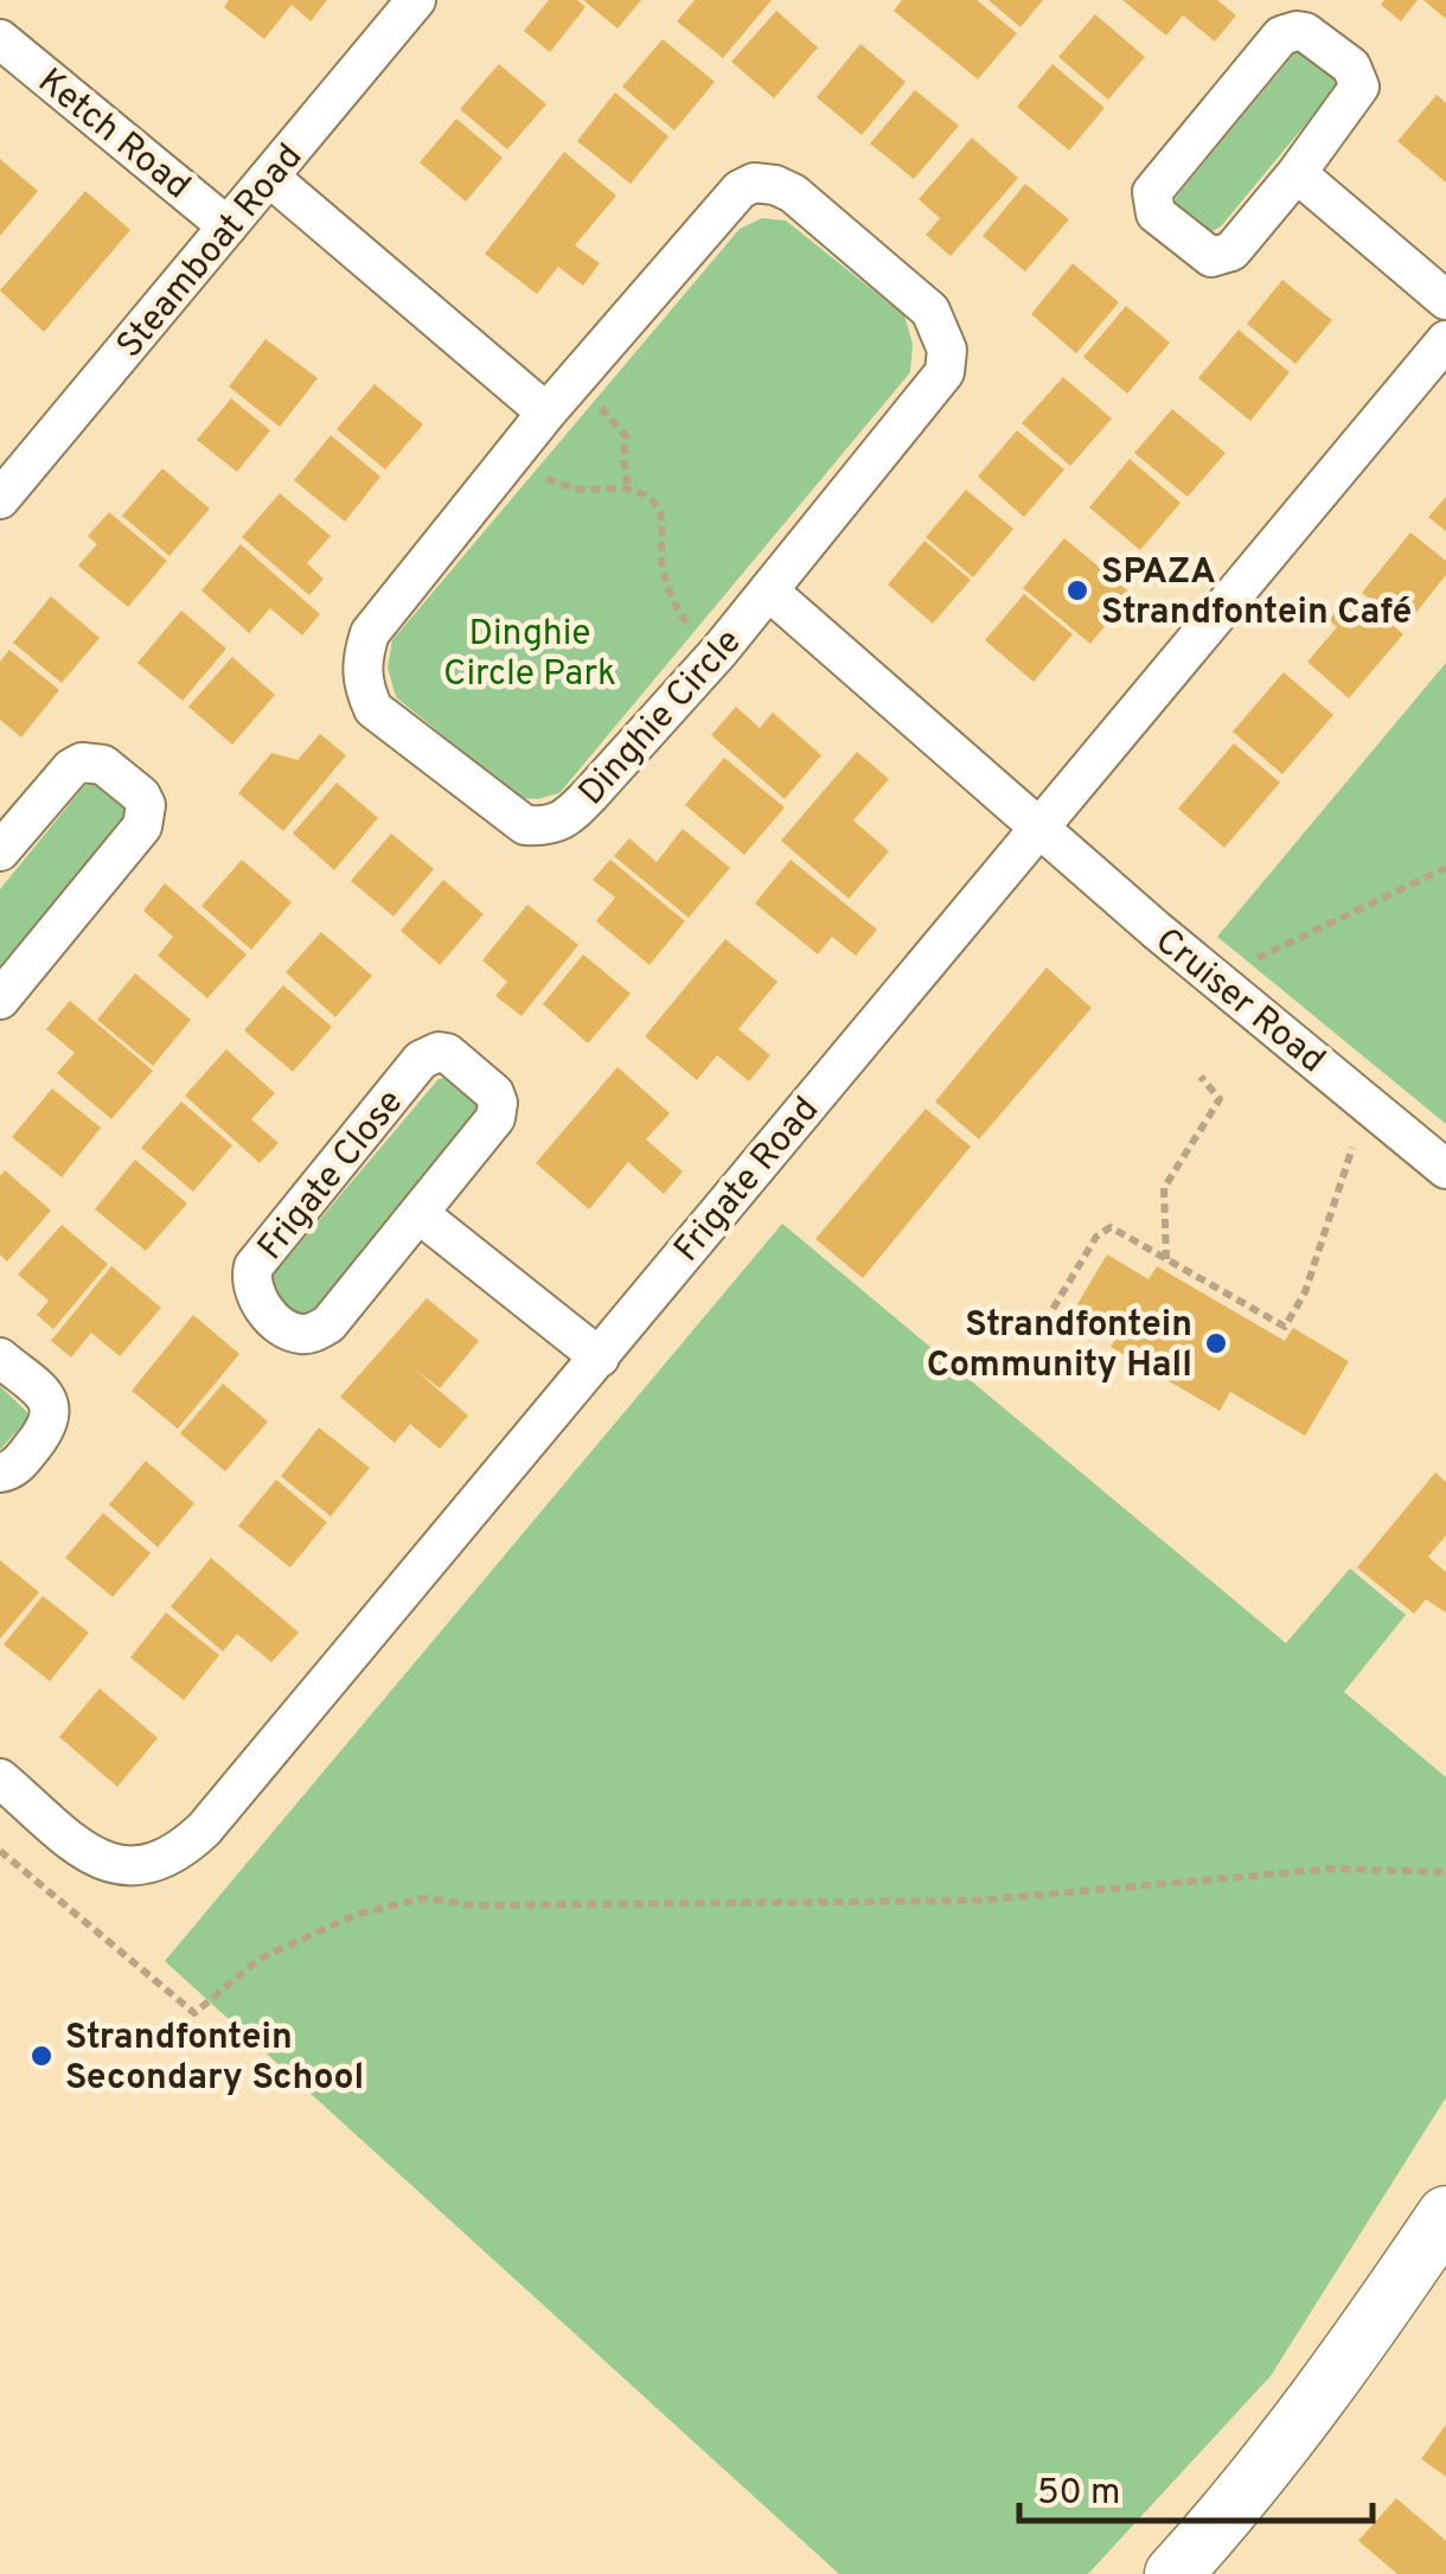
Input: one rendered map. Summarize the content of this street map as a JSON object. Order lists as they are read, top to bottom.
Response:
{
  "streets": {
    "street": [
      "Ketch Road",
      "Steamboat Road",
      "Dinghie Circle",
      "Cruiser Road",
      "Frigate Close",
      "Frigate Road"
    ]
  },
  "crossings": [
    ["Ketch Road", "Steamboat Road"],
    ["Cruiser Road", "Frigate Road"]
  ],
  "parks": ["Dinghie Circle Park"],
  "places": ["SPAZA Strandfontein Café", "Strandfontein Community Hall", "Strandfontein Secondary School"],
  "scale_bar": "50 m"
}
